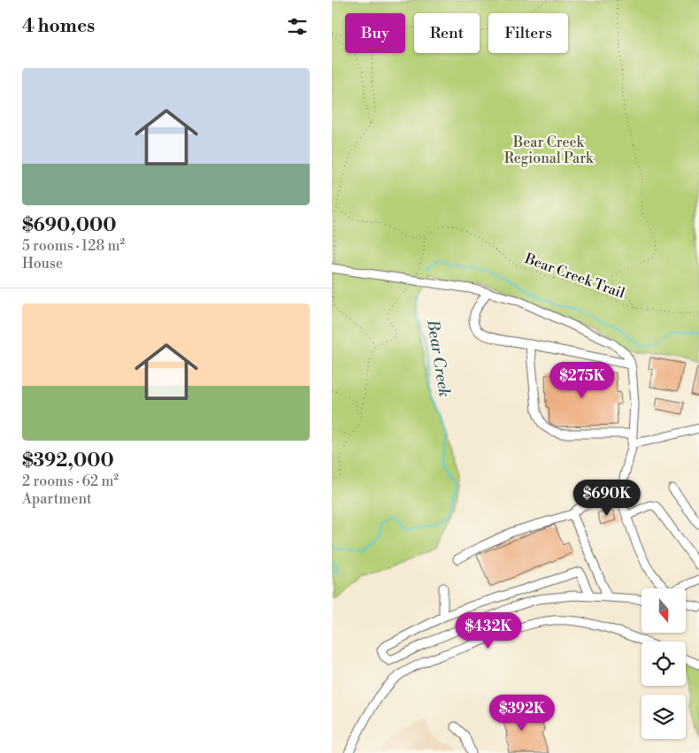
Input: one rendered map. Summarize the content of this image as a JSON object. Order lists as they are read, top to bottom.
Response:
{
  "streets": {
    "path": ["Bear Creek Trail"]
  },
  "water": ["Bear Creek"],
  "parks": ["Bear Creek Regional Park"],
  "north": "bottom",
  "page": {
    "heading": "4 homes",
    "chip": ["Buy", "Rent", "Filters"],
    "list": [
      {
        "name": "$690,000",
        "note": "5 rooms · 128 m² · House"
      },
      {
        "name": "$392,000",
        "note": "2 rooms · 62 m² · Apartment"
      }
    ],
    "price": [
      "$275K",
      "$690K",
      "$432K",
      "$392K"
    ]
  }
}
